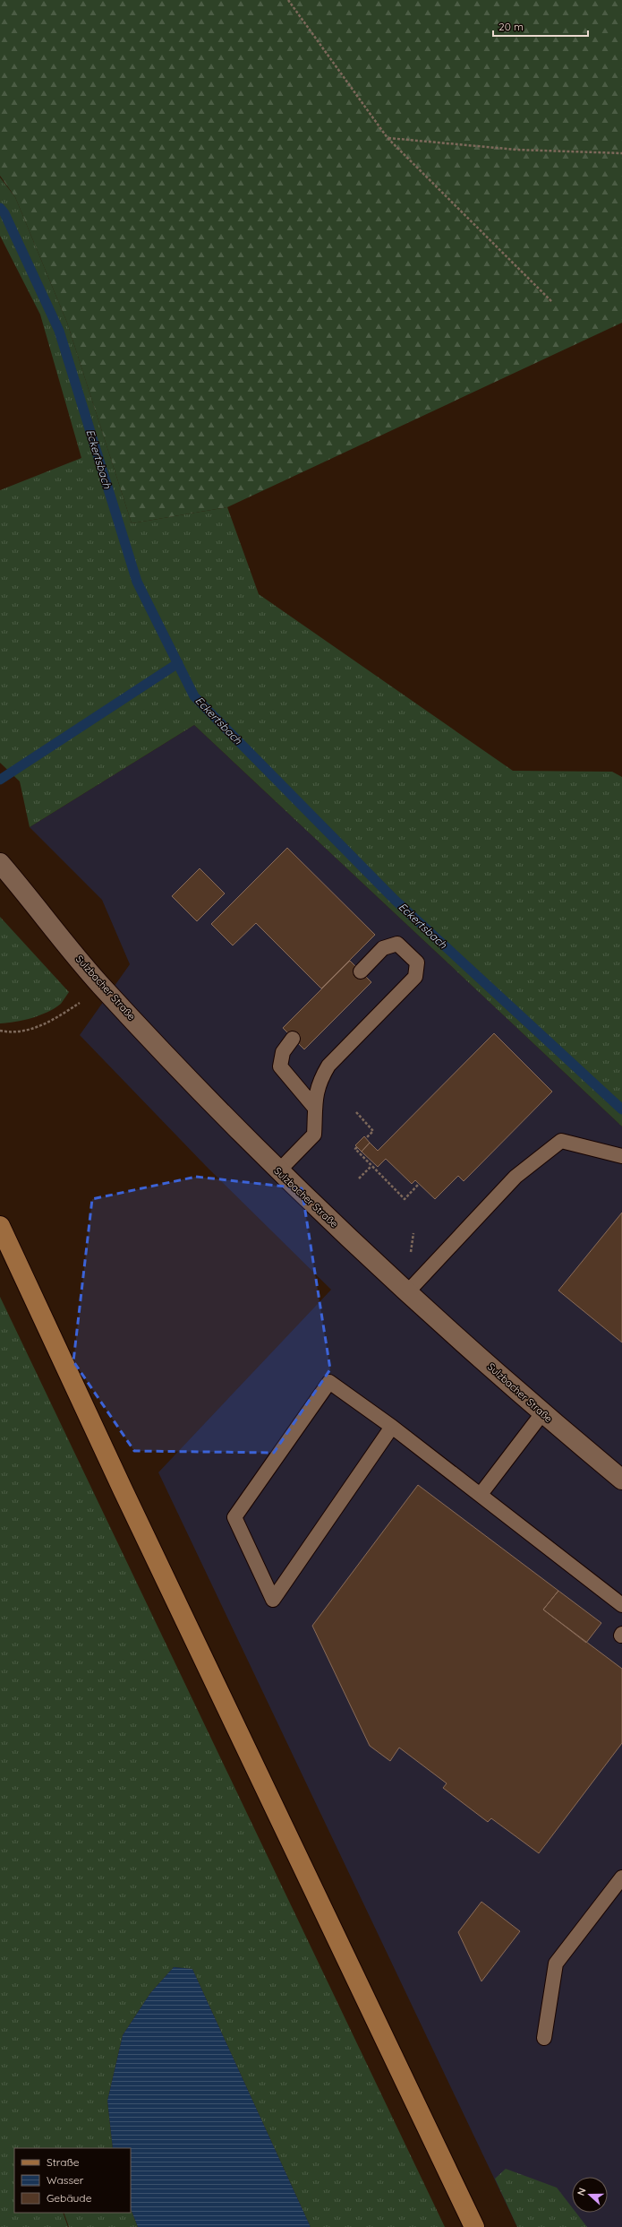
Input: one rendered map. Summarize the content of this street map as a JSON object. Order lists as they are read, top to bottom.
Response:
{
  "streets": {
    "street": ["Sulzbacher Straße"]
  },
  "water": ["Eckertsbach"],
  "legend": ["Straße", "Wasser", "Gebäude"],
  "scale_bar": "20 m",
  "north": "left"
}
